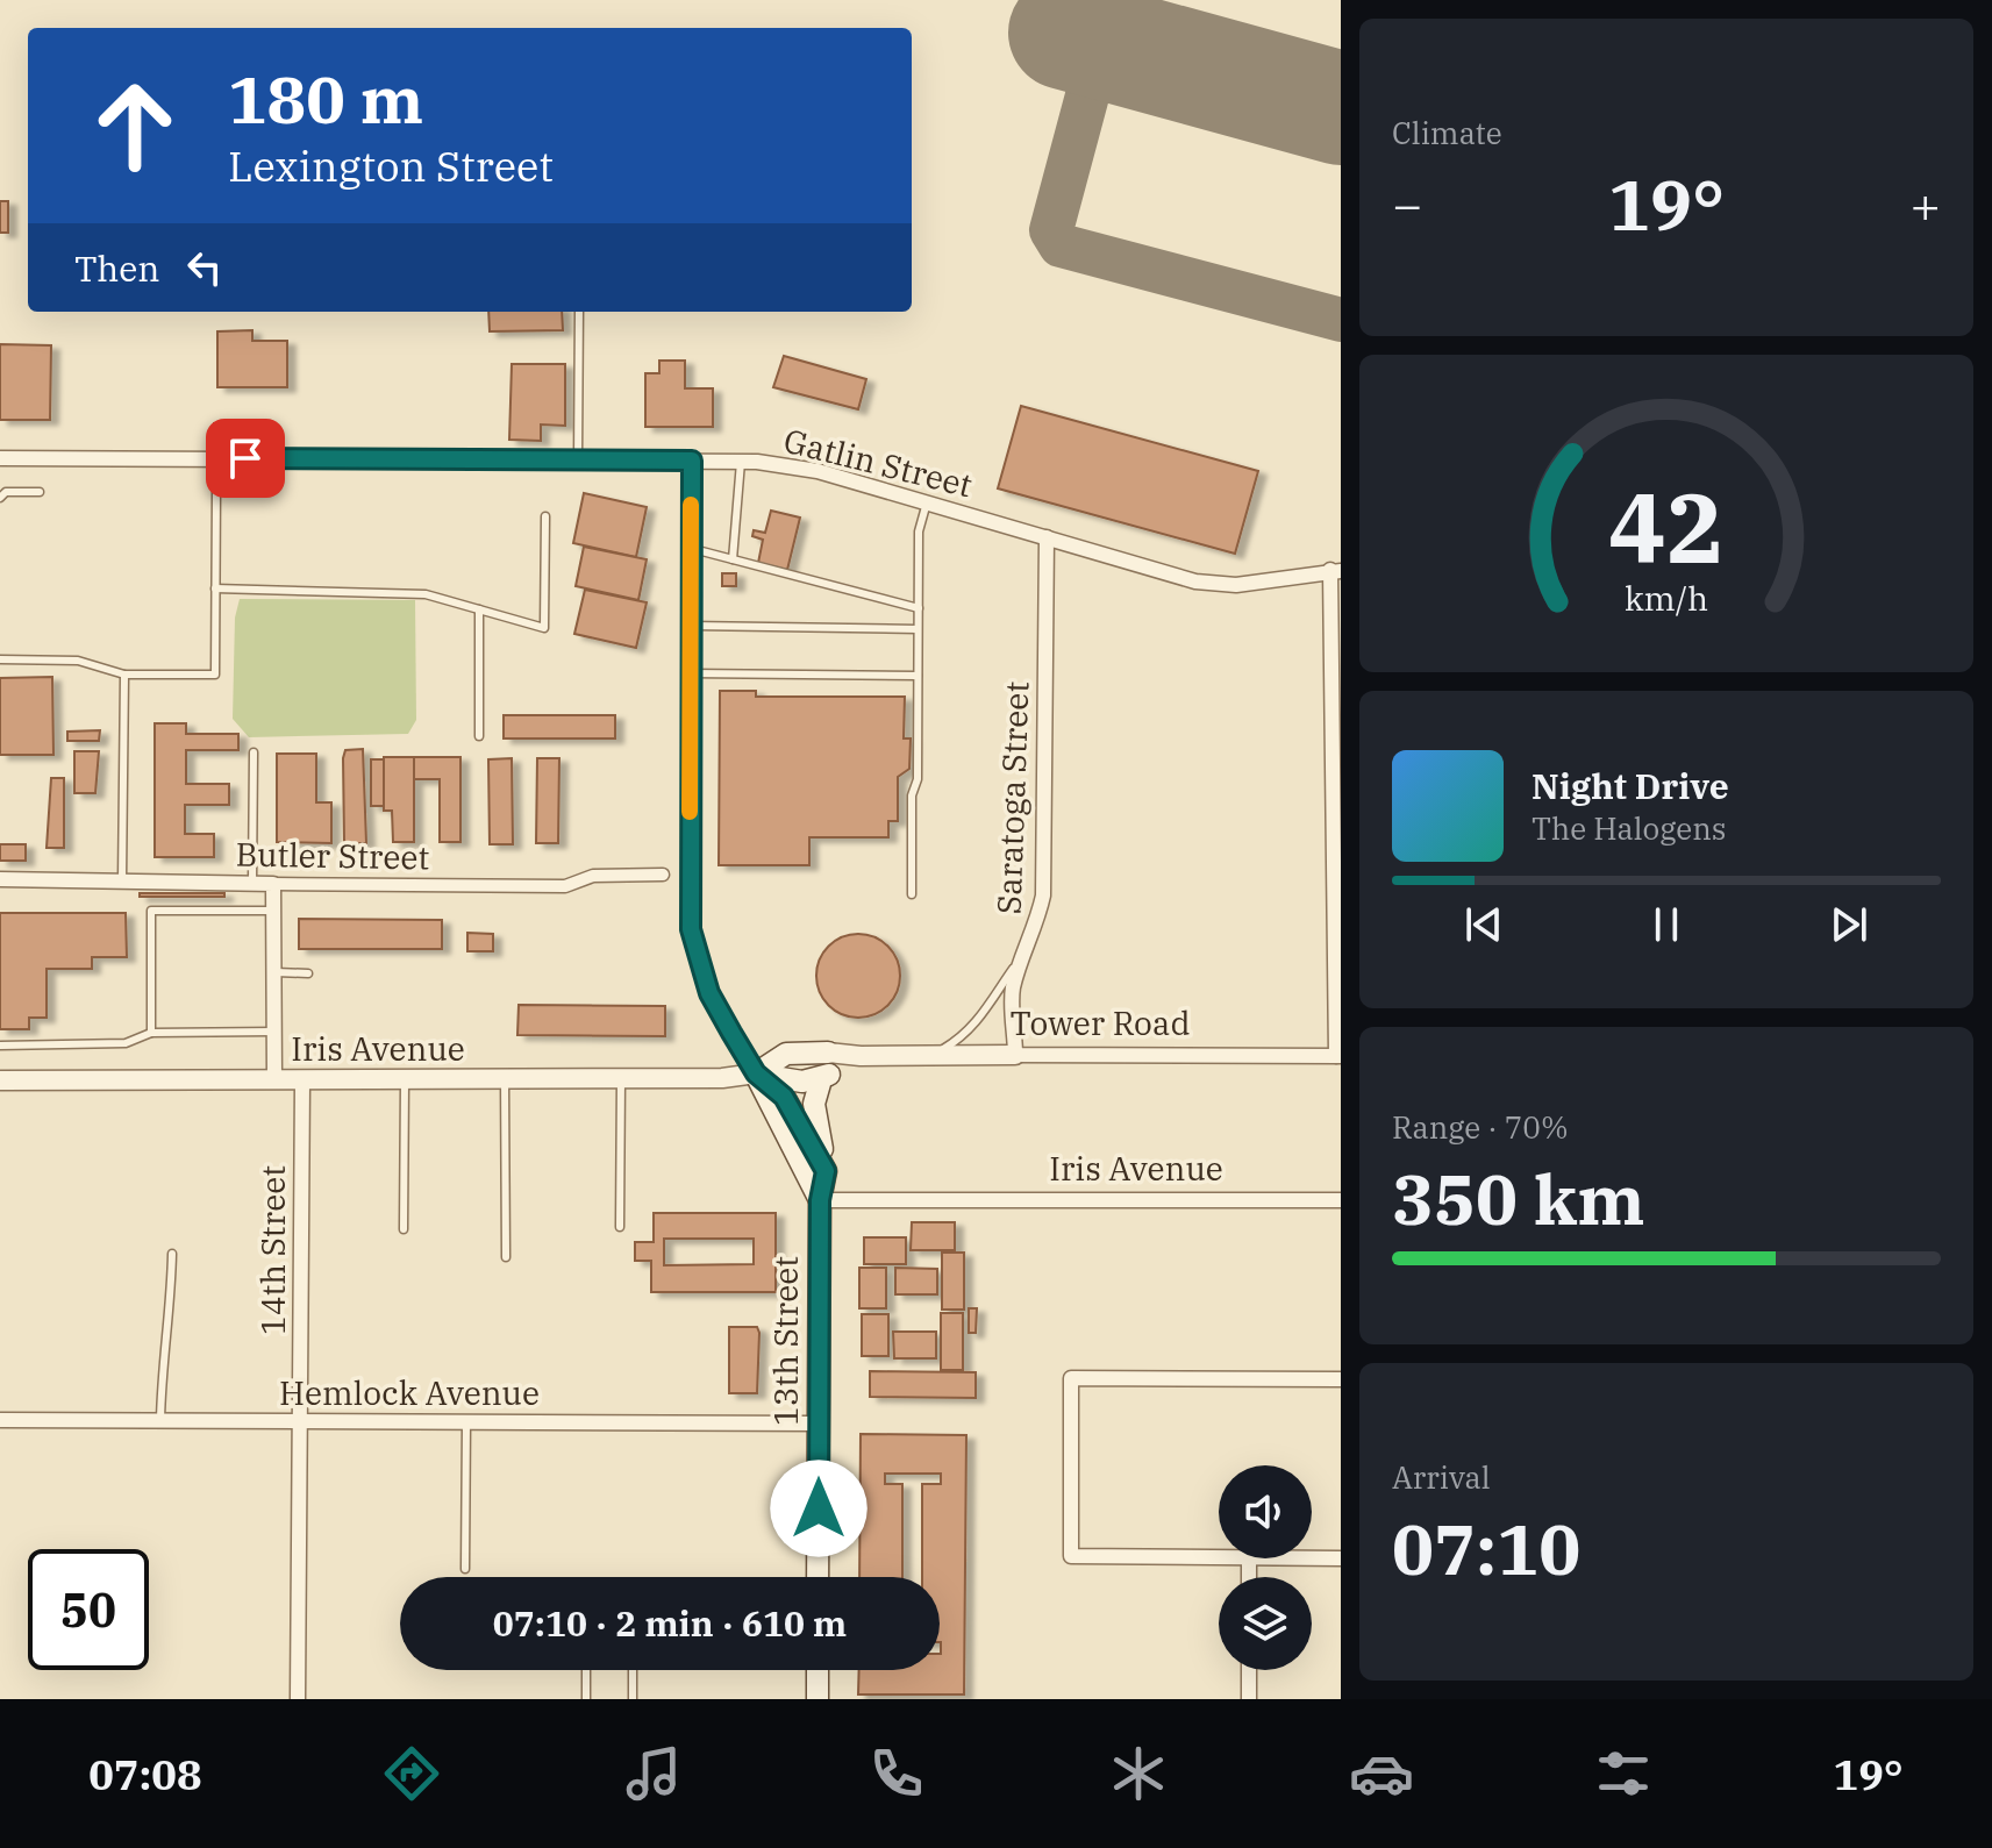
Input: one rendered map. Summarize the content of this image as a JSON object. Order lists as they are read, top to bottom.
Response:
{
  "streets": {
    "main road": ["Tower Road", "13th Street"],
    "street": [
      "Gatlin Street",
      "Saratoga Street",
      "Butler Street",
      "Iris Avenue",
      "14th Street",
      "Hemlock Avenue"
    ]
  },
  "crossings": [
    ["Gatlin Street", "Saratoga Street"],
    ["Saratoga Street", "Tower Road"],
    ["Tower Road", "Iris Avenue"],
    ["Tower Road", "13th Street"],
    ["Iris Avenue", "14th Street"],
    ["Iris Avenue", "13th Street"],
    ["14th Street", "Hemlock Avenue"],
    ["13th Street", "Hemlock Avenue"]
  ],
  "page": {
    "tile": [
      "Climate",
      ["Range · 70%", "350 km"],
      ["Arrival", "07:10"]
    ],
    "turn": ["180 m", "Lexington Street"],
    "heat": ["−", "19°", "+"],
    "then": "Then",
    "song": ["Night Drive", "The Halogens"],
    "limit": "50",
    "trip": "07:10 · 2 min · 610 m",
    "tabs": ["07:08", "19°"],
    "gauge": ["42", "km/h"]
  }
}
